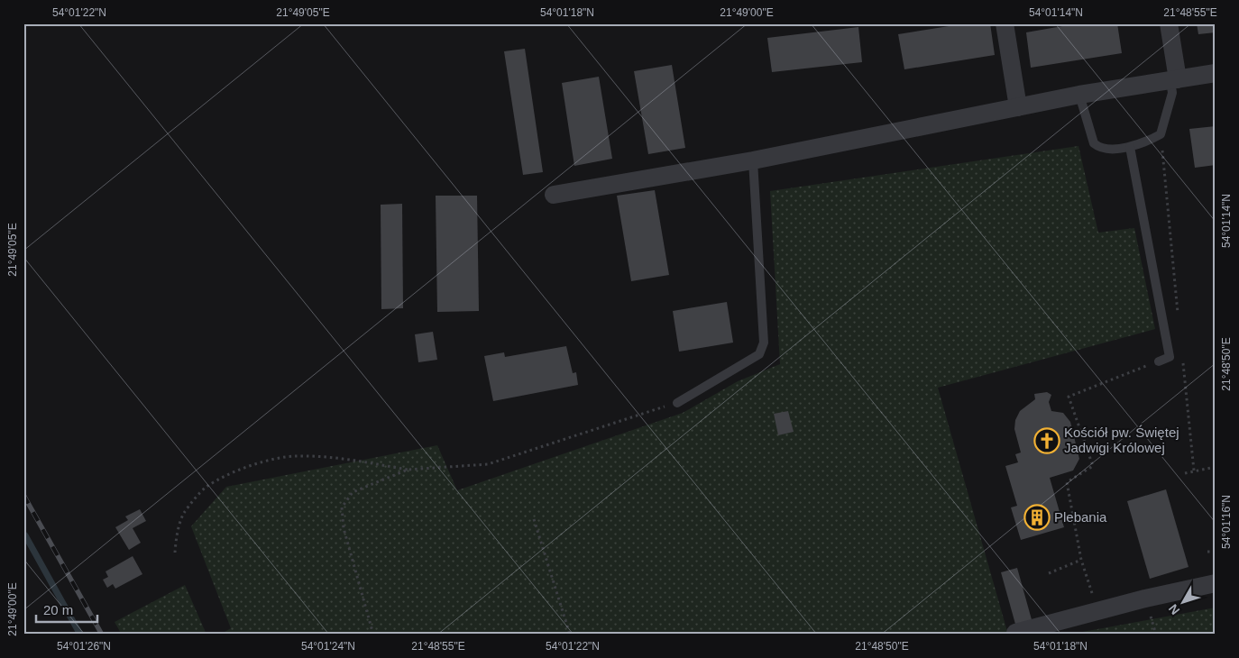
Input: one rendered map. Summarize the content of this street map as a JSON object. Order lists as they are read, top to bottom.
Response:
{
  "places": {
    "church": ["Kościół pw. Świętej Jadwigi Królowej"],
    "building": ["Plebania"]
  },
  "scale_bar": "20 m",
  "north": "bottom left",
  "coordinates": [
    "54°01'22\"N",
    "21°49'05\"E",
    "54°01'18\"N",
    "21°49'00\"E",
    "54°01'14\"N",
    "21°48'55\"E",
    "21°48'50\"E",
    "54°01'16\"N",
    "54°01'26\"N",
    "54°01'24\"N"
  ]
}
